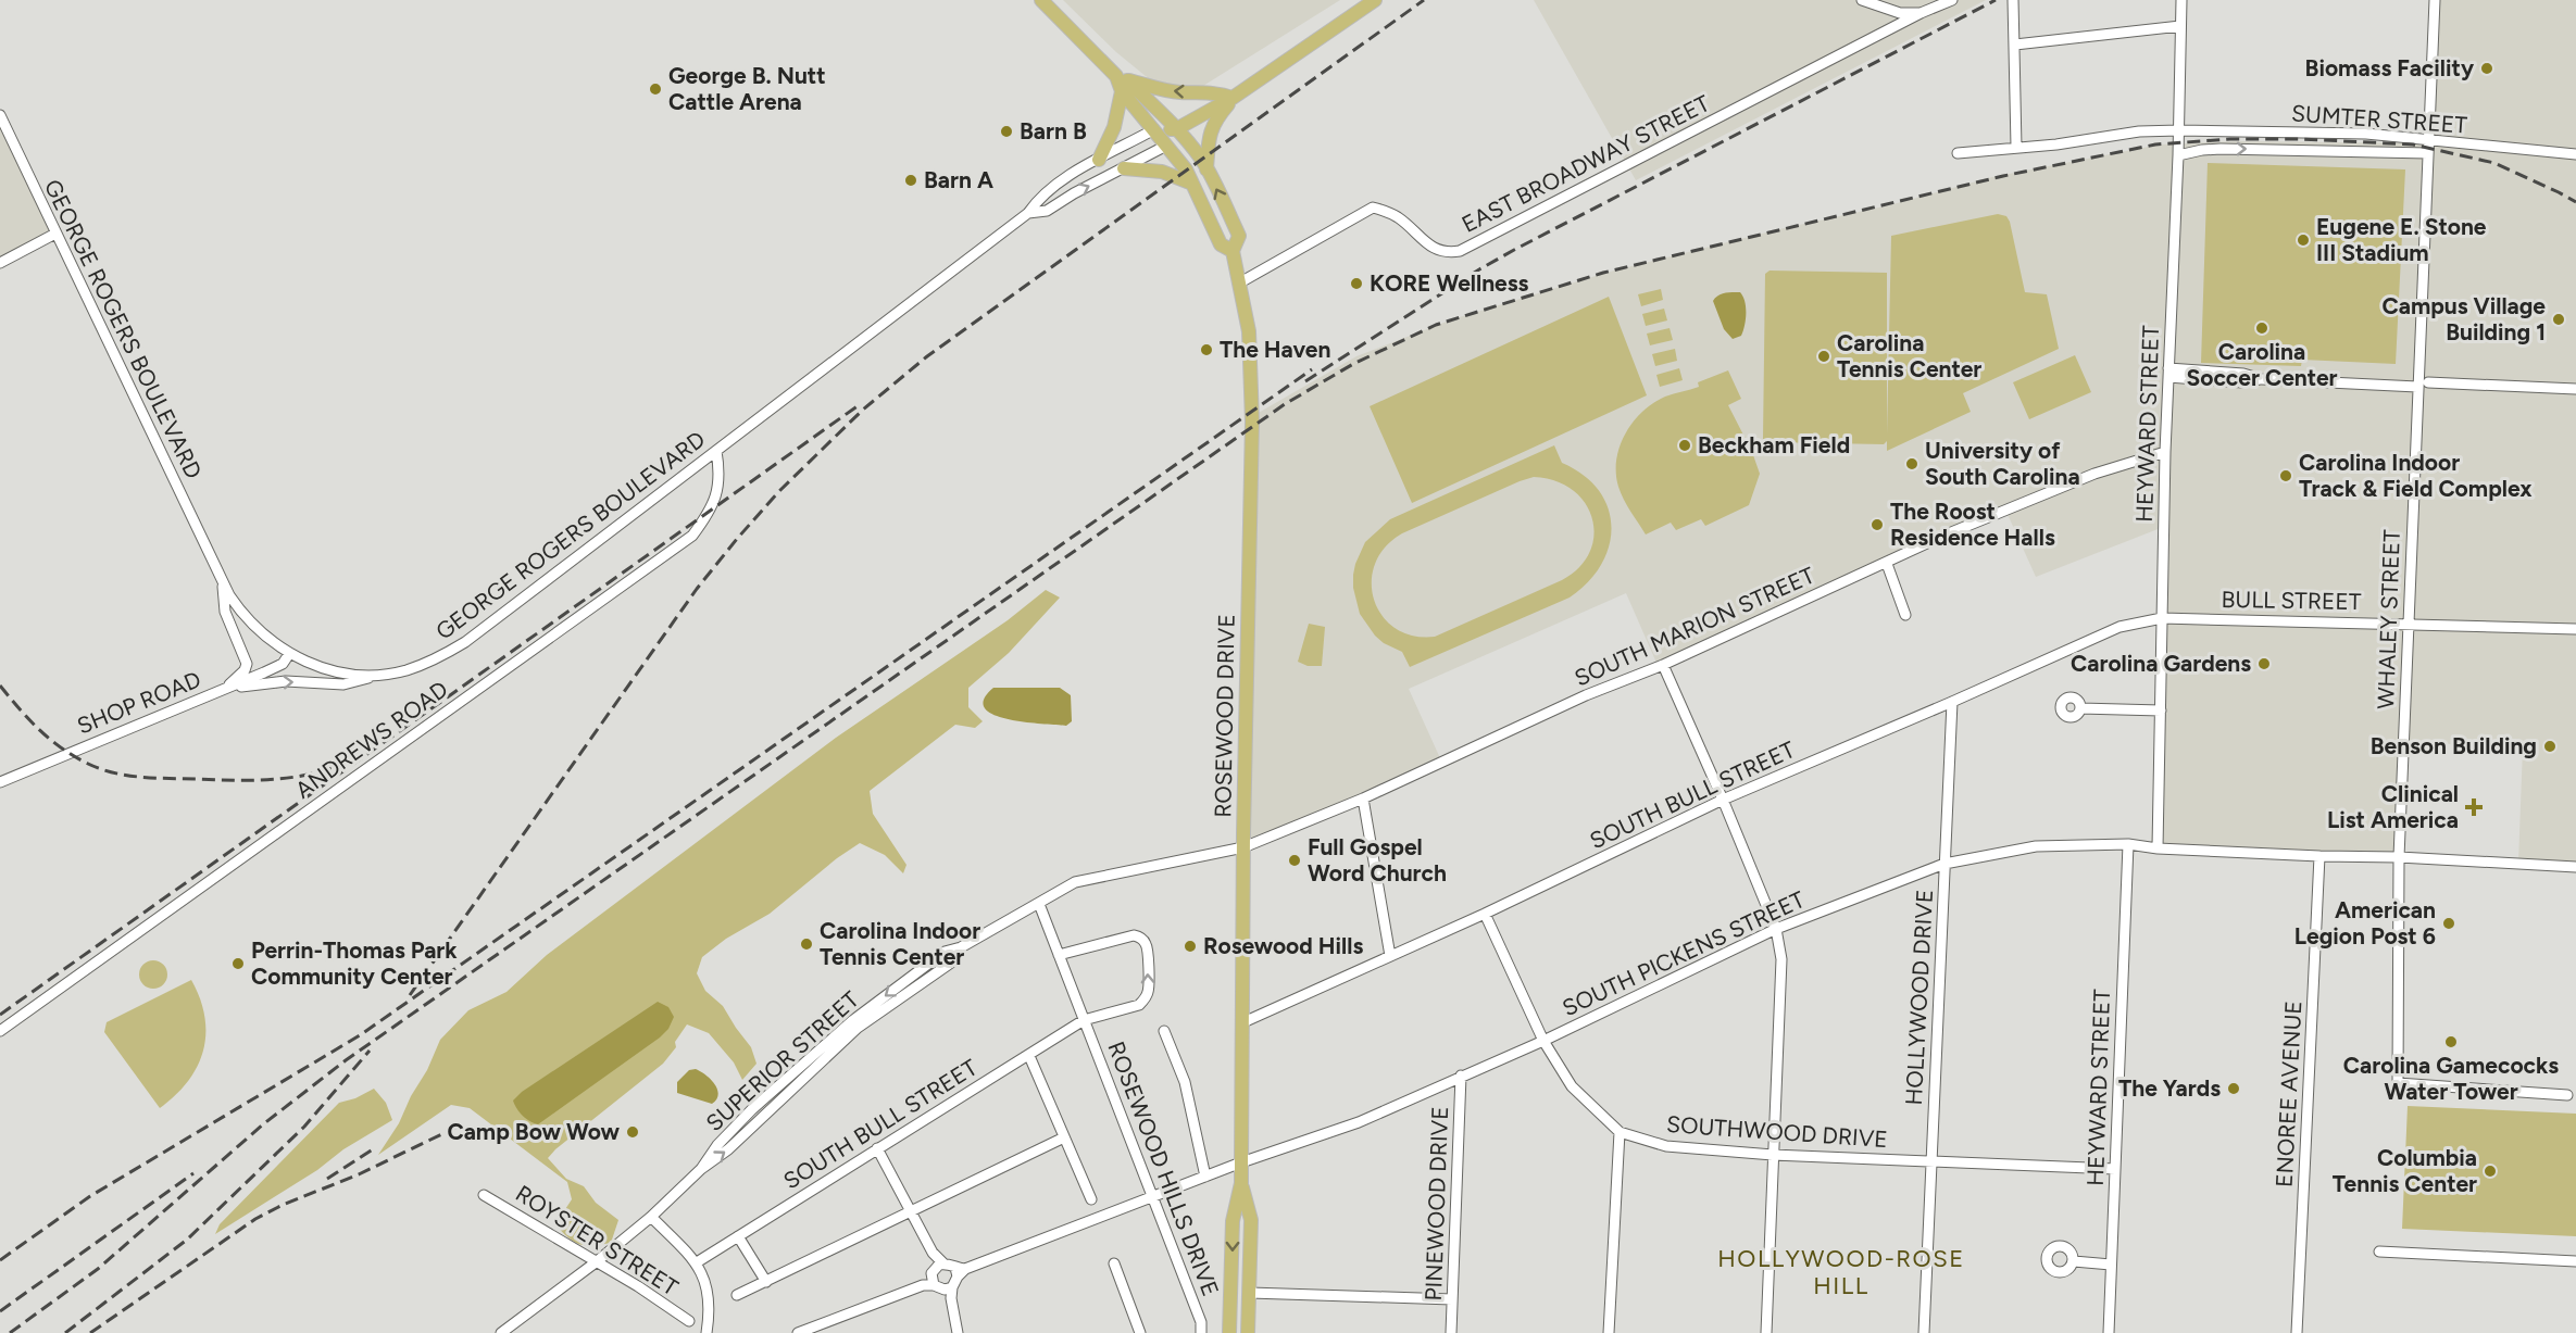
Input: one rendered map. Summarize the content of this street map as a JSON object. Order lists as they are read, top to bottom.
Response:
{
  "streets": {
    "main road": ["ROSEWOOD DRIVE"],
    "street": [
      "SUMTER STREET",
      "EAST BROADWAY STREET",
      "GEORGE ROGERS BOULEVARD",
      "HEYWARD STREET",
      "BULL STREET",
      "WHALEY STREET",
      "SOUTH MARION STREET",
      "SHOP ROAD",
      "ANDREWS ROAD",
      "SOUTH BULL STREET",
      "SOUTH PICKENS STREET",
      "HOLLYWOOD DRIVE",
      "SUPERIOR STREET",
      "ENOREE AVENUE",
      "SOUTHWOOD DRIVE",
      "ROSEWOOD HILLS DRIVE",
      "PINEWOOD DRIVE",
      "ROYSTER STREET"
    ]
  },
  "crossings": [
    ["SUMTER STREET", "HEYWARD STREET"],
    ["SUMTER STREET", "WHALEY STREET"],
    ["EAST BROADWAY STREET", "ROSEWOOD DRIVE"],
    ["GEORGE ROGERS BOULEVARD", "SHOP ROAD"],
    ["GEORGE ROGERS BOULEVARD", "ROSEWOOD DRIVE"],
    ["GEORGE ROGERS BOULEVARD", "ANDREWS ROAD"],
    ["HEYWARD STREET", "BULL STREET"],
    ["HEYWARD STREET", "SOUTH MARION STREET"],
    ["HEYWARD STREET", "SOUTH BULL STREET"],
    ["HEYWARD STREET", "SOUTH PICKENS STREET"],
    ["HEYWARD STREET", "SOUTHWOOD DRIVE"],
    ["BULL STREET", "WHALEY STREET"],
    ["BULL STREET", "SOUTH BULL STREET"],
    ["WHALEY STREET", "SOUTH PICKENS STREET"],
    ["SOUTH MARION STREET", "ROSEWOOD DRIVE"],
    ["SOUTH MARION STREET", "SUPERIOR STREET"],
    ["ROSEWOOD DRIVE", "SOUTH BULL STREET"],
    ["ROSEWOOD DRIVE", "SOUTH PICKENS STREET"],
    ["ROSEWOOD DRIVE", "SUPERIOR STREET"],
    ["SOUTH BULL STREET", "HOLLYWOOD DRIVE"],
    ["SOUTH BULL STREET", "SOUTHWOOD DRIVE"],
    ["SOUTH BULL STREET", "ROSEWOOD HILLS DRIVE"],
    ["SOUTH PICKENS STREET", "HOLLYWOOD DRIVE"],
    ["SOUTH PICKENS STREET", "ENOREE AVENUE"],
    ["SOUTH PICKENS STREET", "SOUTHWOOD DRIVE"],
    ["SOUTH PICKENS STREET", "PINEWOOD DRIVE"],
    ["HOLLYWOOD DRIVE", "SOUTHWOOD DRIVE"],
    ["SUPERIOR STREET", "ROSEWOOD HILLS DRIVE"],
    ["SUPERIOR STREET", "ROYSTER STREET"]
  ],
  "districts": ["HOLLYWOOD-ROSE HILL"],
  "places": {
    "other": [
      "Biomass Facility",
      "George B. Nutt Cattle Arena",
      "Barn B",
      "Barn A",
      "Eugene E. Stone III Stadium",
      "KORE Wellness",
      "Campus Village Building 1",
      "Carolina Soccer Center",
      "The Haven",
      "Carolina Tennis Center",
      "Beckham Field",
      "University of South Carolina",
      "Carolina Indoor Track & Field Complex",
      "The Roost Residence Halls",
      "Carolina Gardens",
      "Benson Building",
      "Full Gospel Word Church",
      "American Legion Post 6",
      "Carolina Indoor Tennis Center",
      "Rosewood Hills",
      "Perrin-Thomas Park Community Center",
      "Carolina Gamecocks Water Tower",
      "The Yards",
      "Camp Bow Wow",
      "Columbia Tennis Center"
    ],
    "health": ["Clinical List America"]
  }
}
